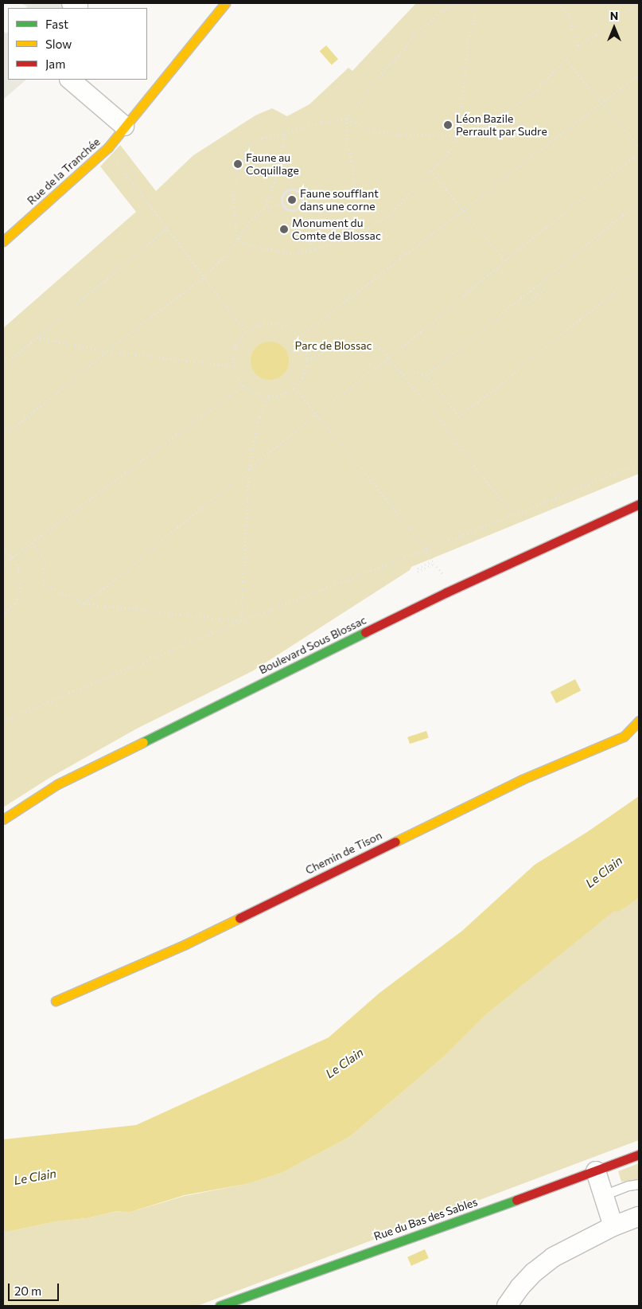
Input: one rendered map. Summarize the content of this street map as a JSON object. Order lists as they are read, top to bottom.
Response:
{
  "streets": {
    "street": [
      "Rue de la Tranchée",
      "Boulevard Sous Blossac",
      "Chemin de Tison",
      "Rue du Bas des Sables"
    ]
  },
  "water": ["Le Clain"],
  "parks": ["Parc de Blossac"],
  "places": [
    "Léon Bazile Perrault par Sudre",
    "Faune au Coquillage",
    "Faune soufflant dans une corne",
    "Monument du Comte de Blossac"
  ],
  "legend": ["Fast", "Slow", "Jam"],
  "scale_bar": "20 m",
  "north": "top"
}
